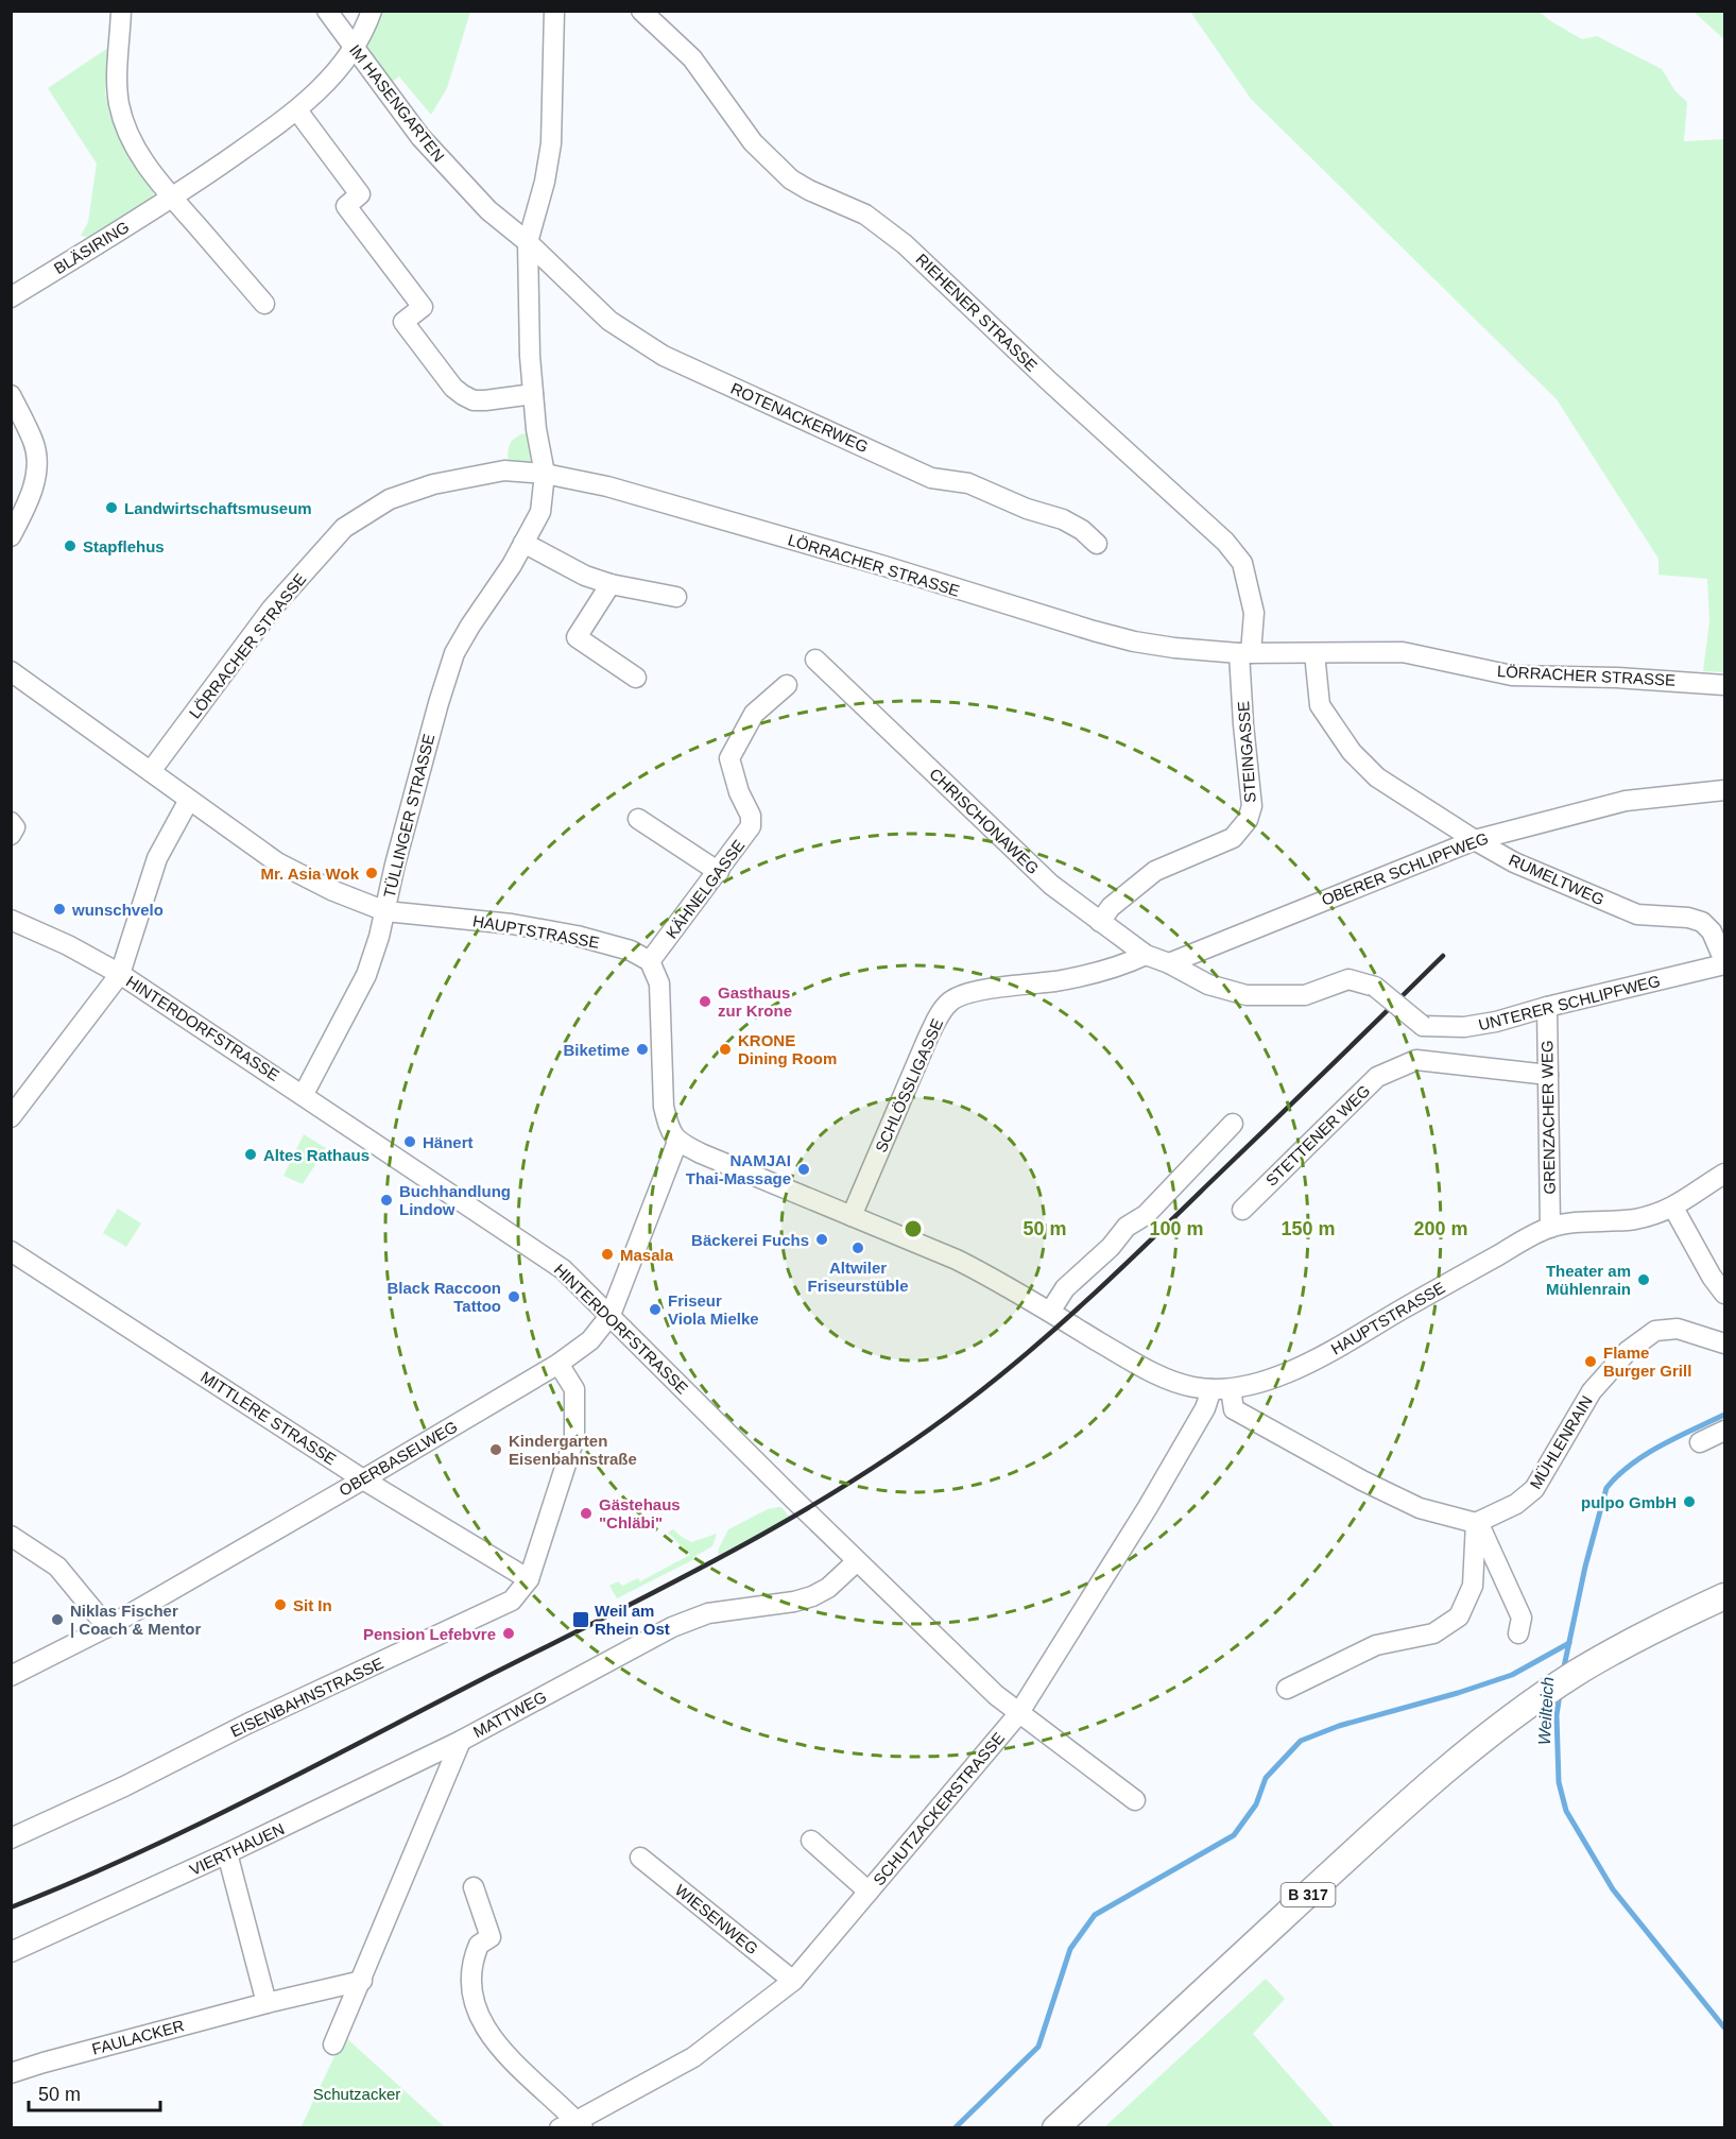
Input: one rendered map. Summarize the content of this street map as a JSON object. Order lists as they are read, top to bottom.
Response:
{
  "streets": {
    "main road": ["B 317"],
    "street": [
      "IM HASENGARTEN",
      "BLÄSIRING",
      "RIEHENER STRASSE",
      "ROTENACKERWEG",
      "LÖRRACHER STRASSE",
      "STEINGASSE",
      "TÜLLINGER STRASSE",
      "CHRISCHONAWEG",
      "OBERER SCHLIPFWEG",
      "RUMELTWEG",
      "KÄHNELGASSE",
      "HAUPTSTRASSE",
      "UNTERER SCHLIPFWEG",
      "HINTERDORFSTRASSE",
      "SCHLÖSSLIGASSE",
      "GRENZACHER WEG",
      "STETTENER WEG",
      "MITTLERE STRASSE",
      "MÜHLENRAIN",
      "OBERBASELWEG",
      "EISENBAHNSTRASSE",
      "MATTWEG",
      "SCHUTZACKERSTRASSE",
      "VIERTHAUEN",
      "WIESENWEG",
      "FAULACKER"
    ]
  },
  "crossings": [
    ["IM HASENGARTEN", "BLÄSIRING"],
    ["IM HASENGARTEN", "ROTENACKERWEG"],
    ["IM HASENGARTEN", "TÜLLINGER STRASSE"],
    ["RIEHENER STRASSE", "LÖRRACHER STRASSE"],
    ["RIEHENER STRASSE", "STEINGASSE"],
    ["ROTENACKERWEG", "TÜLLINGER STRASSE"],
    ["LÖRRACHER STRASSE", "STEINGASSE"],
    ["LÖRRACHER STRASSE", "TÜLLINGER STRASSE"],
    ["LÖRRACHER STRASSE", "RUMELTWEG"],
    ["LÖRRACHER STRASSE", "HAUPTSTRASSE"],
    ["STEINGASSE", "CHRISCHONAWEG"],
    ["TÜLLINGER STRASSE", "HAUPTSTRASSE"],
    ["TÜLLINGER STRASSE", "HINTERDORFSTRASSE"],
    ["CHRISCHONAWEG", "OBERER SCHLIPFWEG"],
    ["CHRISCHONAWEG", "UNTERER SCHLIPFWEG"],
    ["CHRISCHONAWEG", "SCHLÖSSLIGASSE"],
    ["OBERER SCHLIPFWEG", "RUMELTWEG"],
    ["OBERER SCHLIPFWEG", "UNTERER SCHLIPFWEG"],
    ["RUMELTWEG", "UNTERER SCHLIPFWEG"],
    ["KÄHNELGASSE", "HAUPTSTRASSE"],
    ["HAUPTSTRASSE", "SCHLÖSSLIGASSE"],
    ["HAUPTSTRASSE", "GRENZACHER WEG"],
    ["HAUPTSTRASSE", "OBERBASELWEG"],
    ["HAUPTSTRASSE", "SCHUTZACKERSTRASSE"],
    ["UNTERER SCHLIPFWEG", "GRENZACHER WEG"],
    ["HINTERDORFSTRASSE", "OBERBASELWEG"],
    ["HINTERDORFSTRASSE", "MATTWEG"],
    ["HINTERDORFSTRASSE", "SCHUTZACKERSTRASSE"],
    ["GRENZACHER WEG", "STETTENER WEG"],
    ["MITTLERE STRASSE", "OBERBASELWEG"],
    ["MITTLERE STRASSE", "EISENBAHNSTRASSE"],
    ["OBERBASELWEG", "EISENBAHNSTRASSE"],
    ["MATTWEG", "VIERTHAUEN"],
    ["MATTWEG", "FAULACKER"],
    ["SCHUTZACKERSTRASSE", "WIESENWEG"]
  ],
  "water": ["Weilteich"],
  "parks": ["Schutzacker"],
  "places": {
    "other": [
      "Landwirtschaftsmuseum",
      "Stapflehus",
      "Mr. Asia Wok",
      "wunschvelo",
      "Gasthaus zur Krone",
      "Biketime",
      "KRONE Dining Room",
      "Hänert",
      "Altes Rathaus",
      "NAMJAI Thai-Massage",
      "Buchhandlung Lindow",
      "Bäckerei Fuchs",
      "Altwiler Friseurstüble",
      "Masala",
      "Theater am Mühlenrain",
      "Black Raccoon Tattoo",
      "Friseur Viola Mielke",
      "Flame Burger Grill",
      "Kindergarten Eisenbahnstraße",
      "pulpo GmbH",
      "Gästehaus \"Chläbi\"",
      "Sit In",
      "Niklas Fischer | Coach & Mentor",
      "Pension Lefebvre"
    ],
    "transit": ["Weil am Rhein Ost"]
  },
  "scale_bar": "50 m",
  "rings": [
    "50 m",
    "100 m",
    "150 m",
    "200 m"
  ]
}
